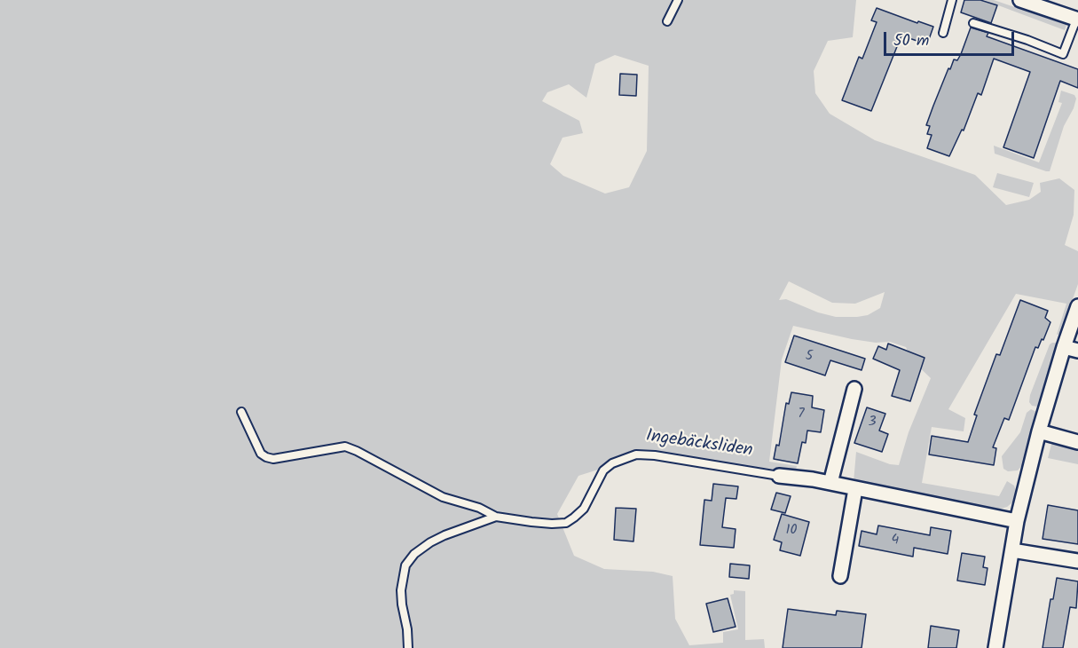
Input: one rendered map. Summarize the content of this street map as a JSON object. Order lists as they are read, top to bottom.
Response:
{
  "streets": {
    "street": ["Ingebäcksliden"]
  },
  "house_numbers": [
    "5",
    "7",
    "3",
    "10",
    "4"
  ],
  "scale_bar": "50 m"
}
